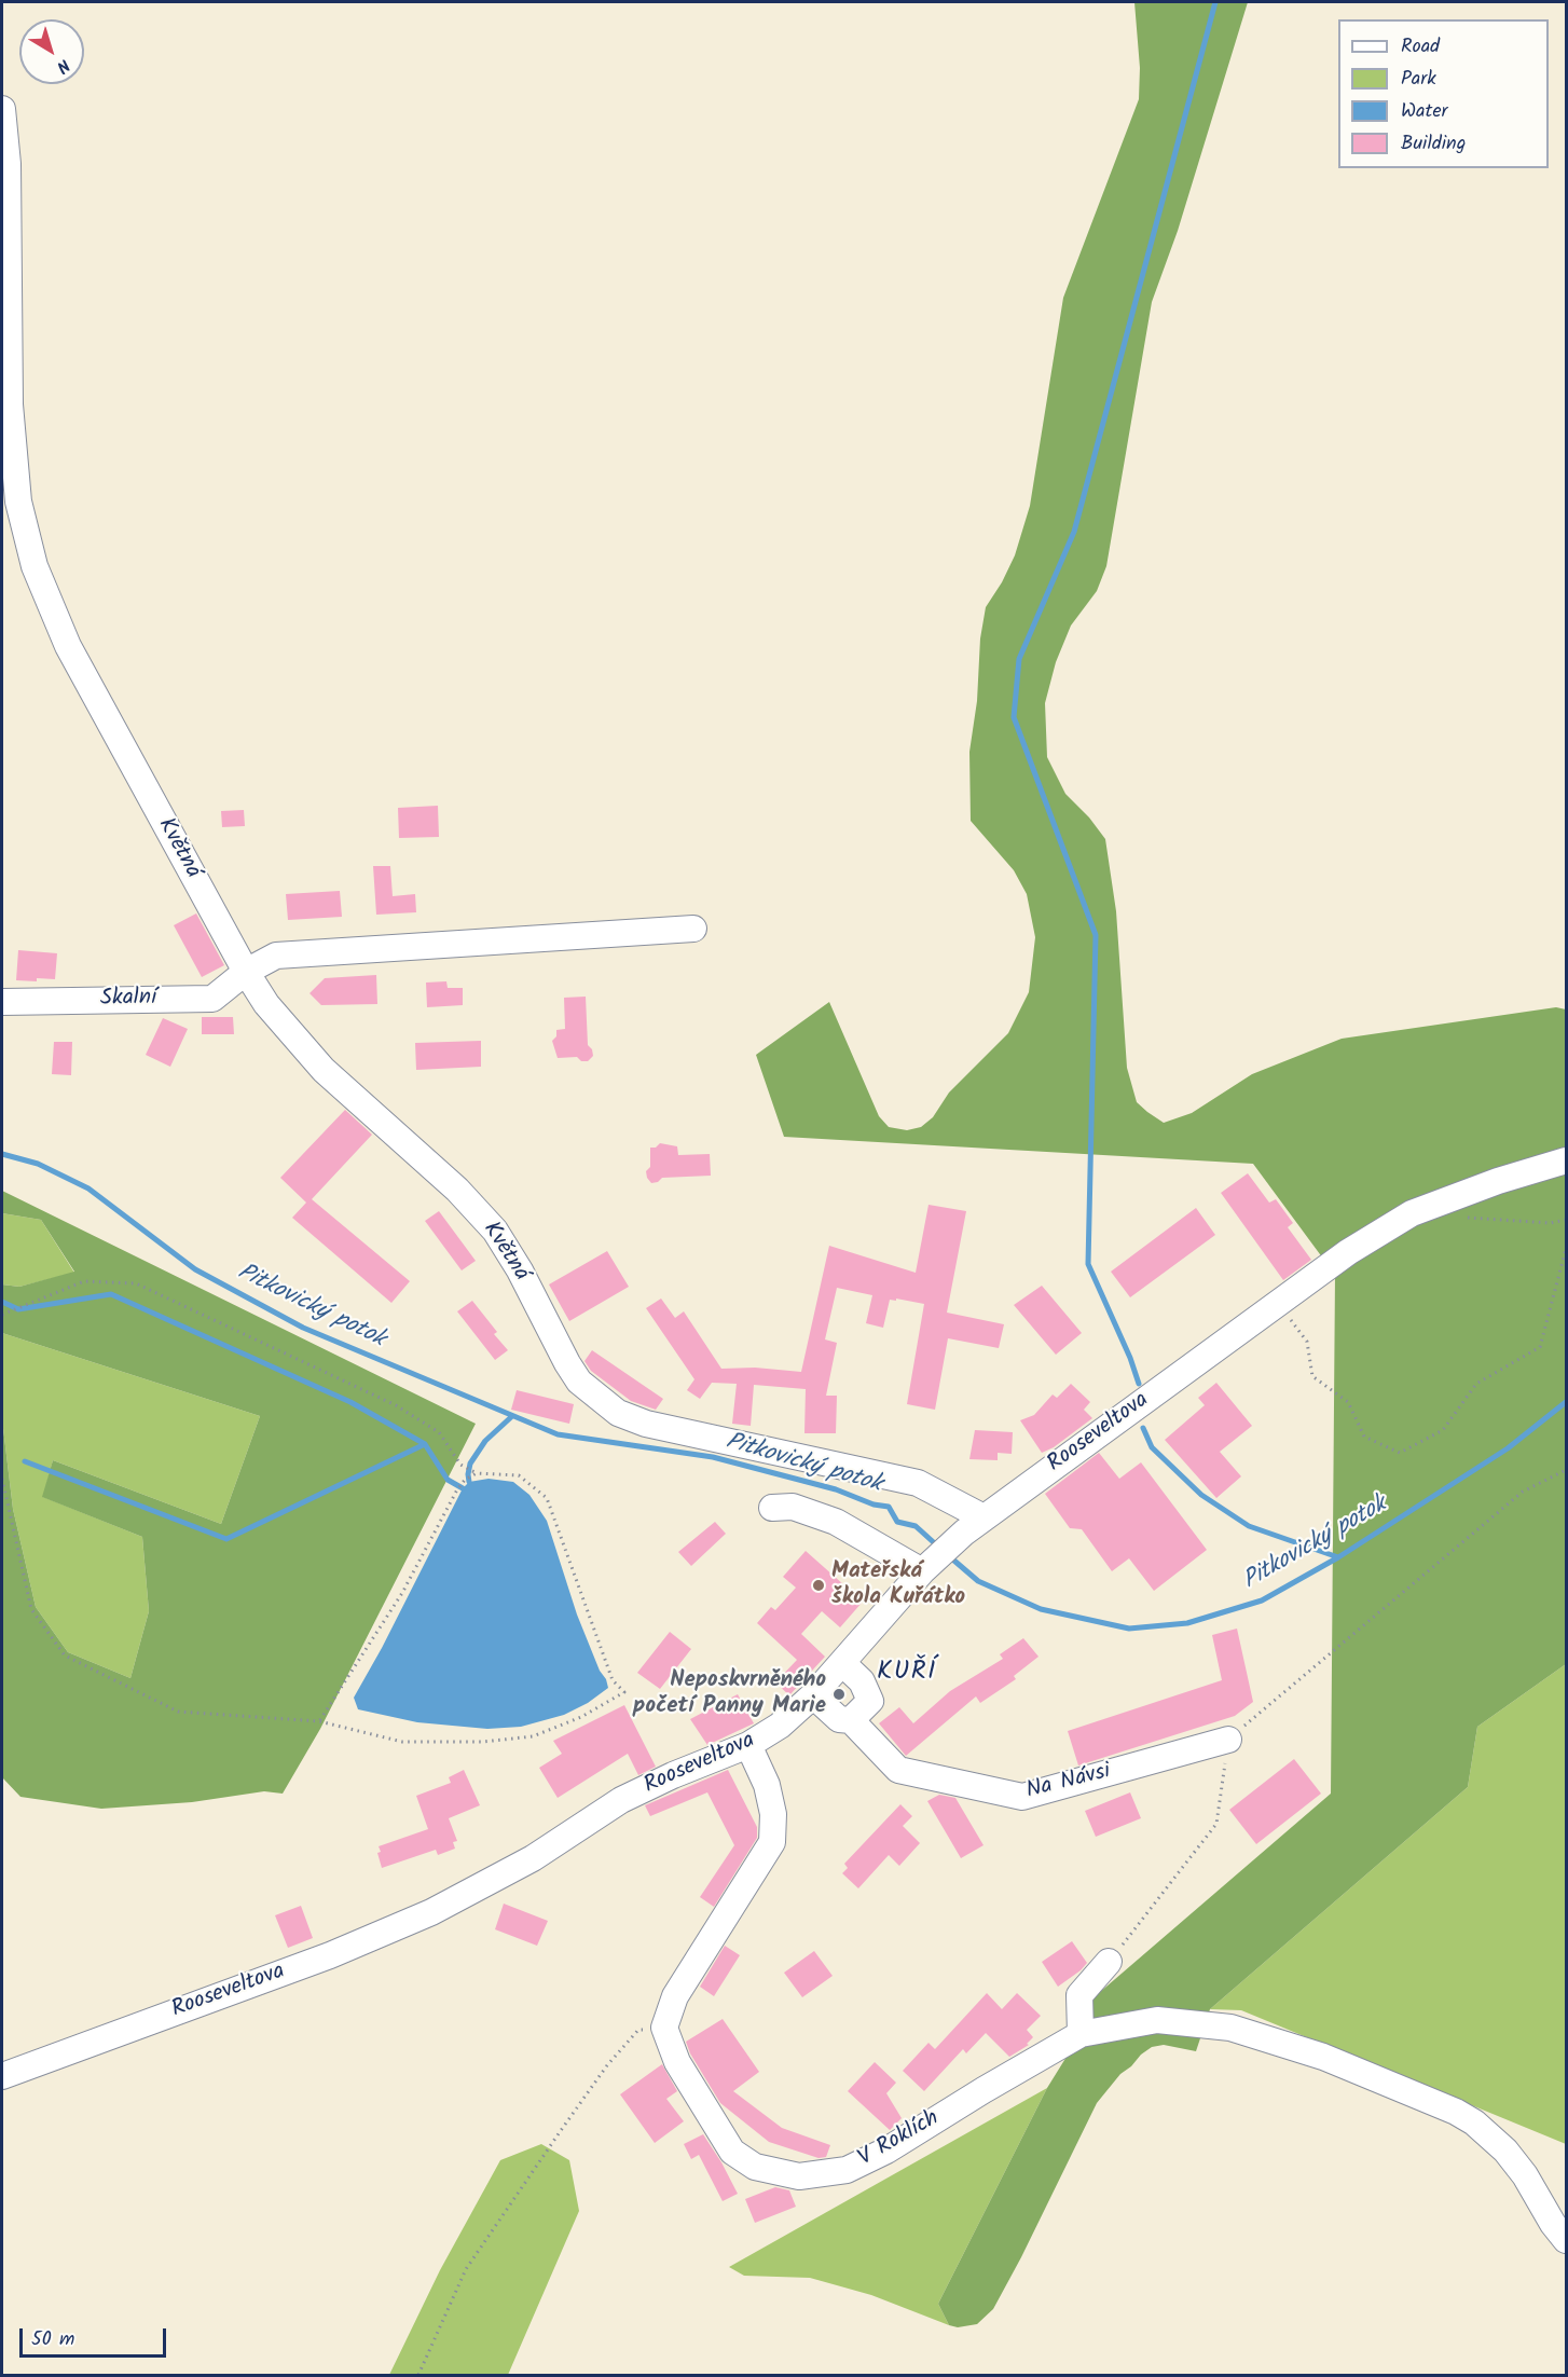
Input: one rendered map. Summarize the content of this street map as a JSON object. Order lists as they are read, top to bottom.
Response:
{
  "streets": {
    "street": [
      "Květná",
      "Skalní",
      "Rooseveltova",
      "Na Návsi",
      "V Roklích"
    ]
  },
  "crossings": [
    ["Květná", "Skalní"],
    ["Květná", "Rooseveltova"],
    ["Rooseveltova", "Na Návsi"]
  ],
  "districts": ["KUŘÍ"],
  "water": ["Pitkovický potok"],
  "places": ["Mateřská škola Kuřátko", "Neposkvrněného početí Panny Marie"],
  "legend": [
    "Road",
    "Park",
    "Water",
    "Building"
  ],
  "scale_bar": "50 m",
  "north": "bottom right"
}
